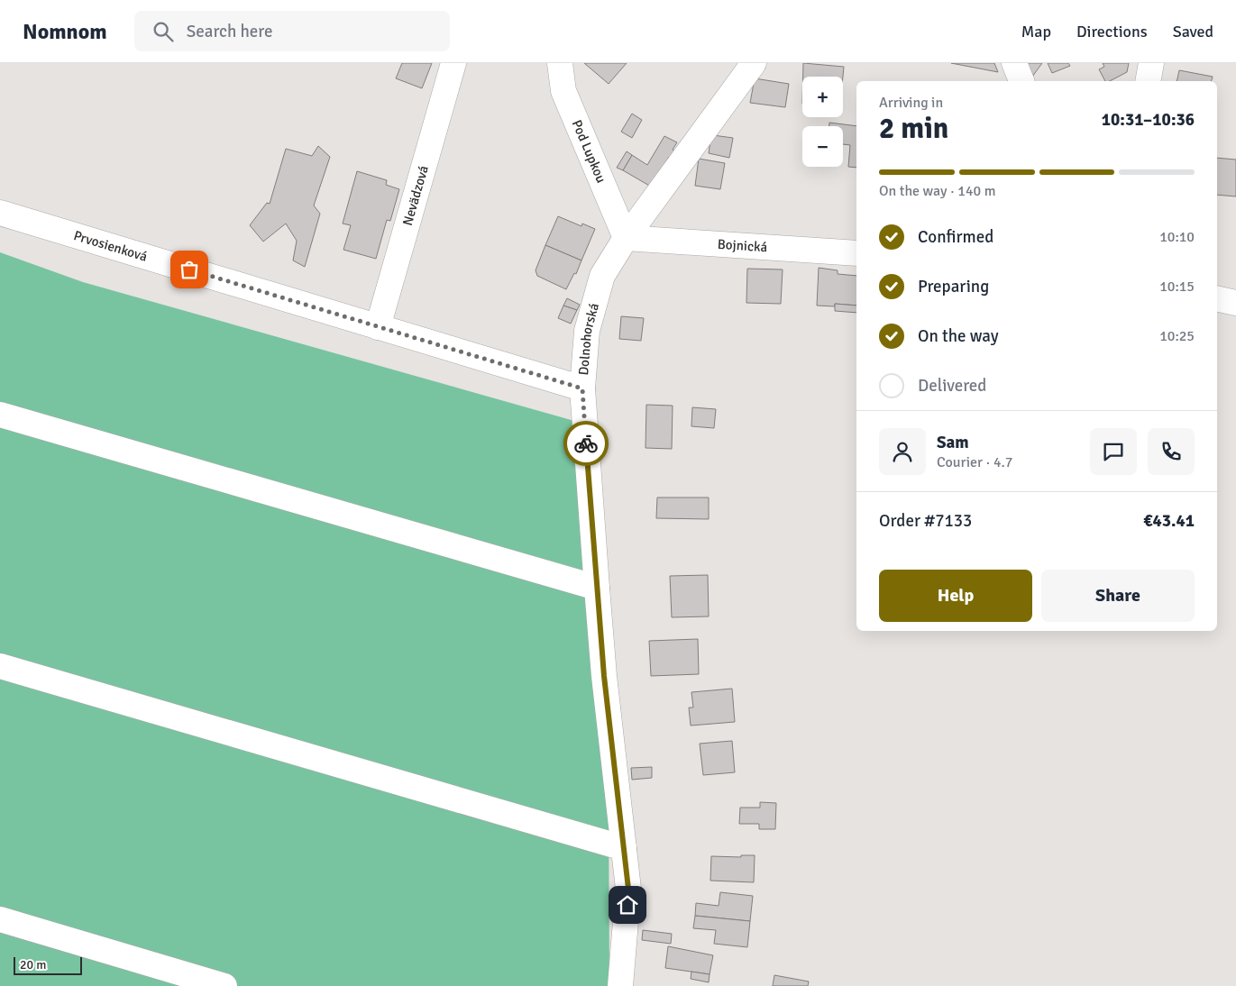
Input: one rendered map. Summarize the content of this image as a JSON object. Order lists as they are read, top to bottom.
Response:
{
  "streets": {
    "street": [
      "Pod Lupkou",
      "Nevädzová",
      "Bojnická",
      "Prvosienková",
      "Dolnohorská"
    ]
  },
  "crossings": [
    ["Pod Lupkou", "Bojnická"],
    ["Pod Lupkou", "Dolnohorská"],
    ["Nevädzová", "Prvosienková"],
    ["Bojnická", "Dolnohorská"],
    ["Prvosienková", "Dolnohorská"]
  ],
  "scale_bar": "20 m",
  "page": {
    "header": "Nomnom",
    "search": "Search here",
    "nav": ["Map", "Directions", "Saved"],
    "map_buttons": ["+", "−"],
    "heading": ["2 min", "Arriving in", "10:31–10:36"],
    "panel": [
      "Sam",
      "Courier · 4.7",
      "Order #7133",
      "€43.41"
    ],
    "bar": "On the way · 140 m",
    "list": [
      ["Confirmed", "10:10"],
      ["Preparing", "10:15"],
      ["On the way", "10:25"],
      "Delivered"
    ],
    "buttons": ["Help", "Share"],
    "scale": "20 m"
  }
}
